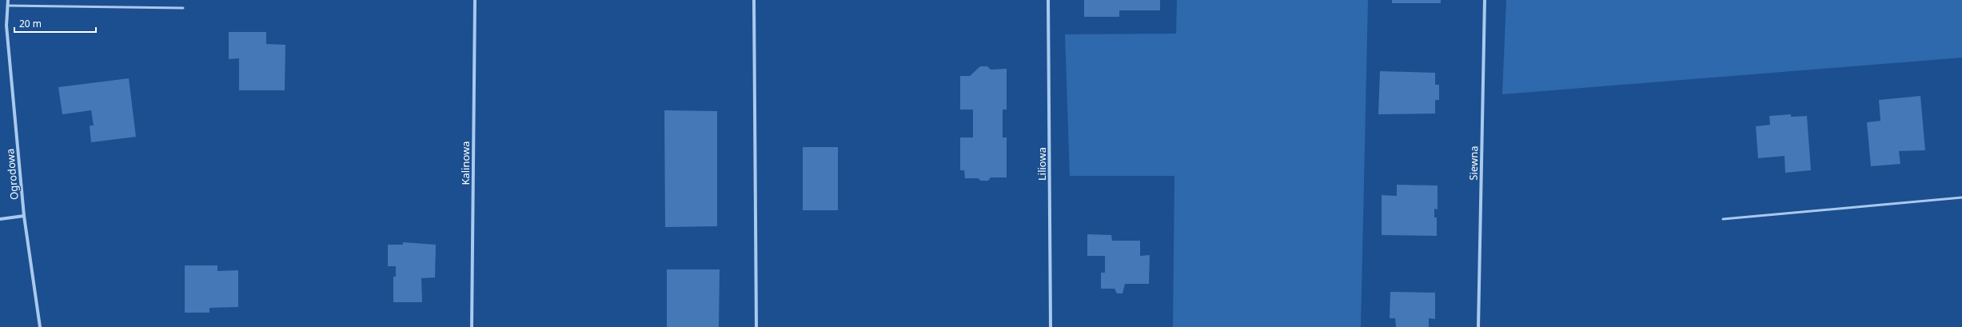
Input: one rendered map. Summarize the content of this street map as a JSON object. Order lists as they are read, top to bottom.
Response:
{
  "streets": {
    "street": [
      "Kalinowa",
      "Siewna",
      "Liliowa",
      "Ogrodowa"
    ]
  },
  "scale_bar": "20 m"
}
